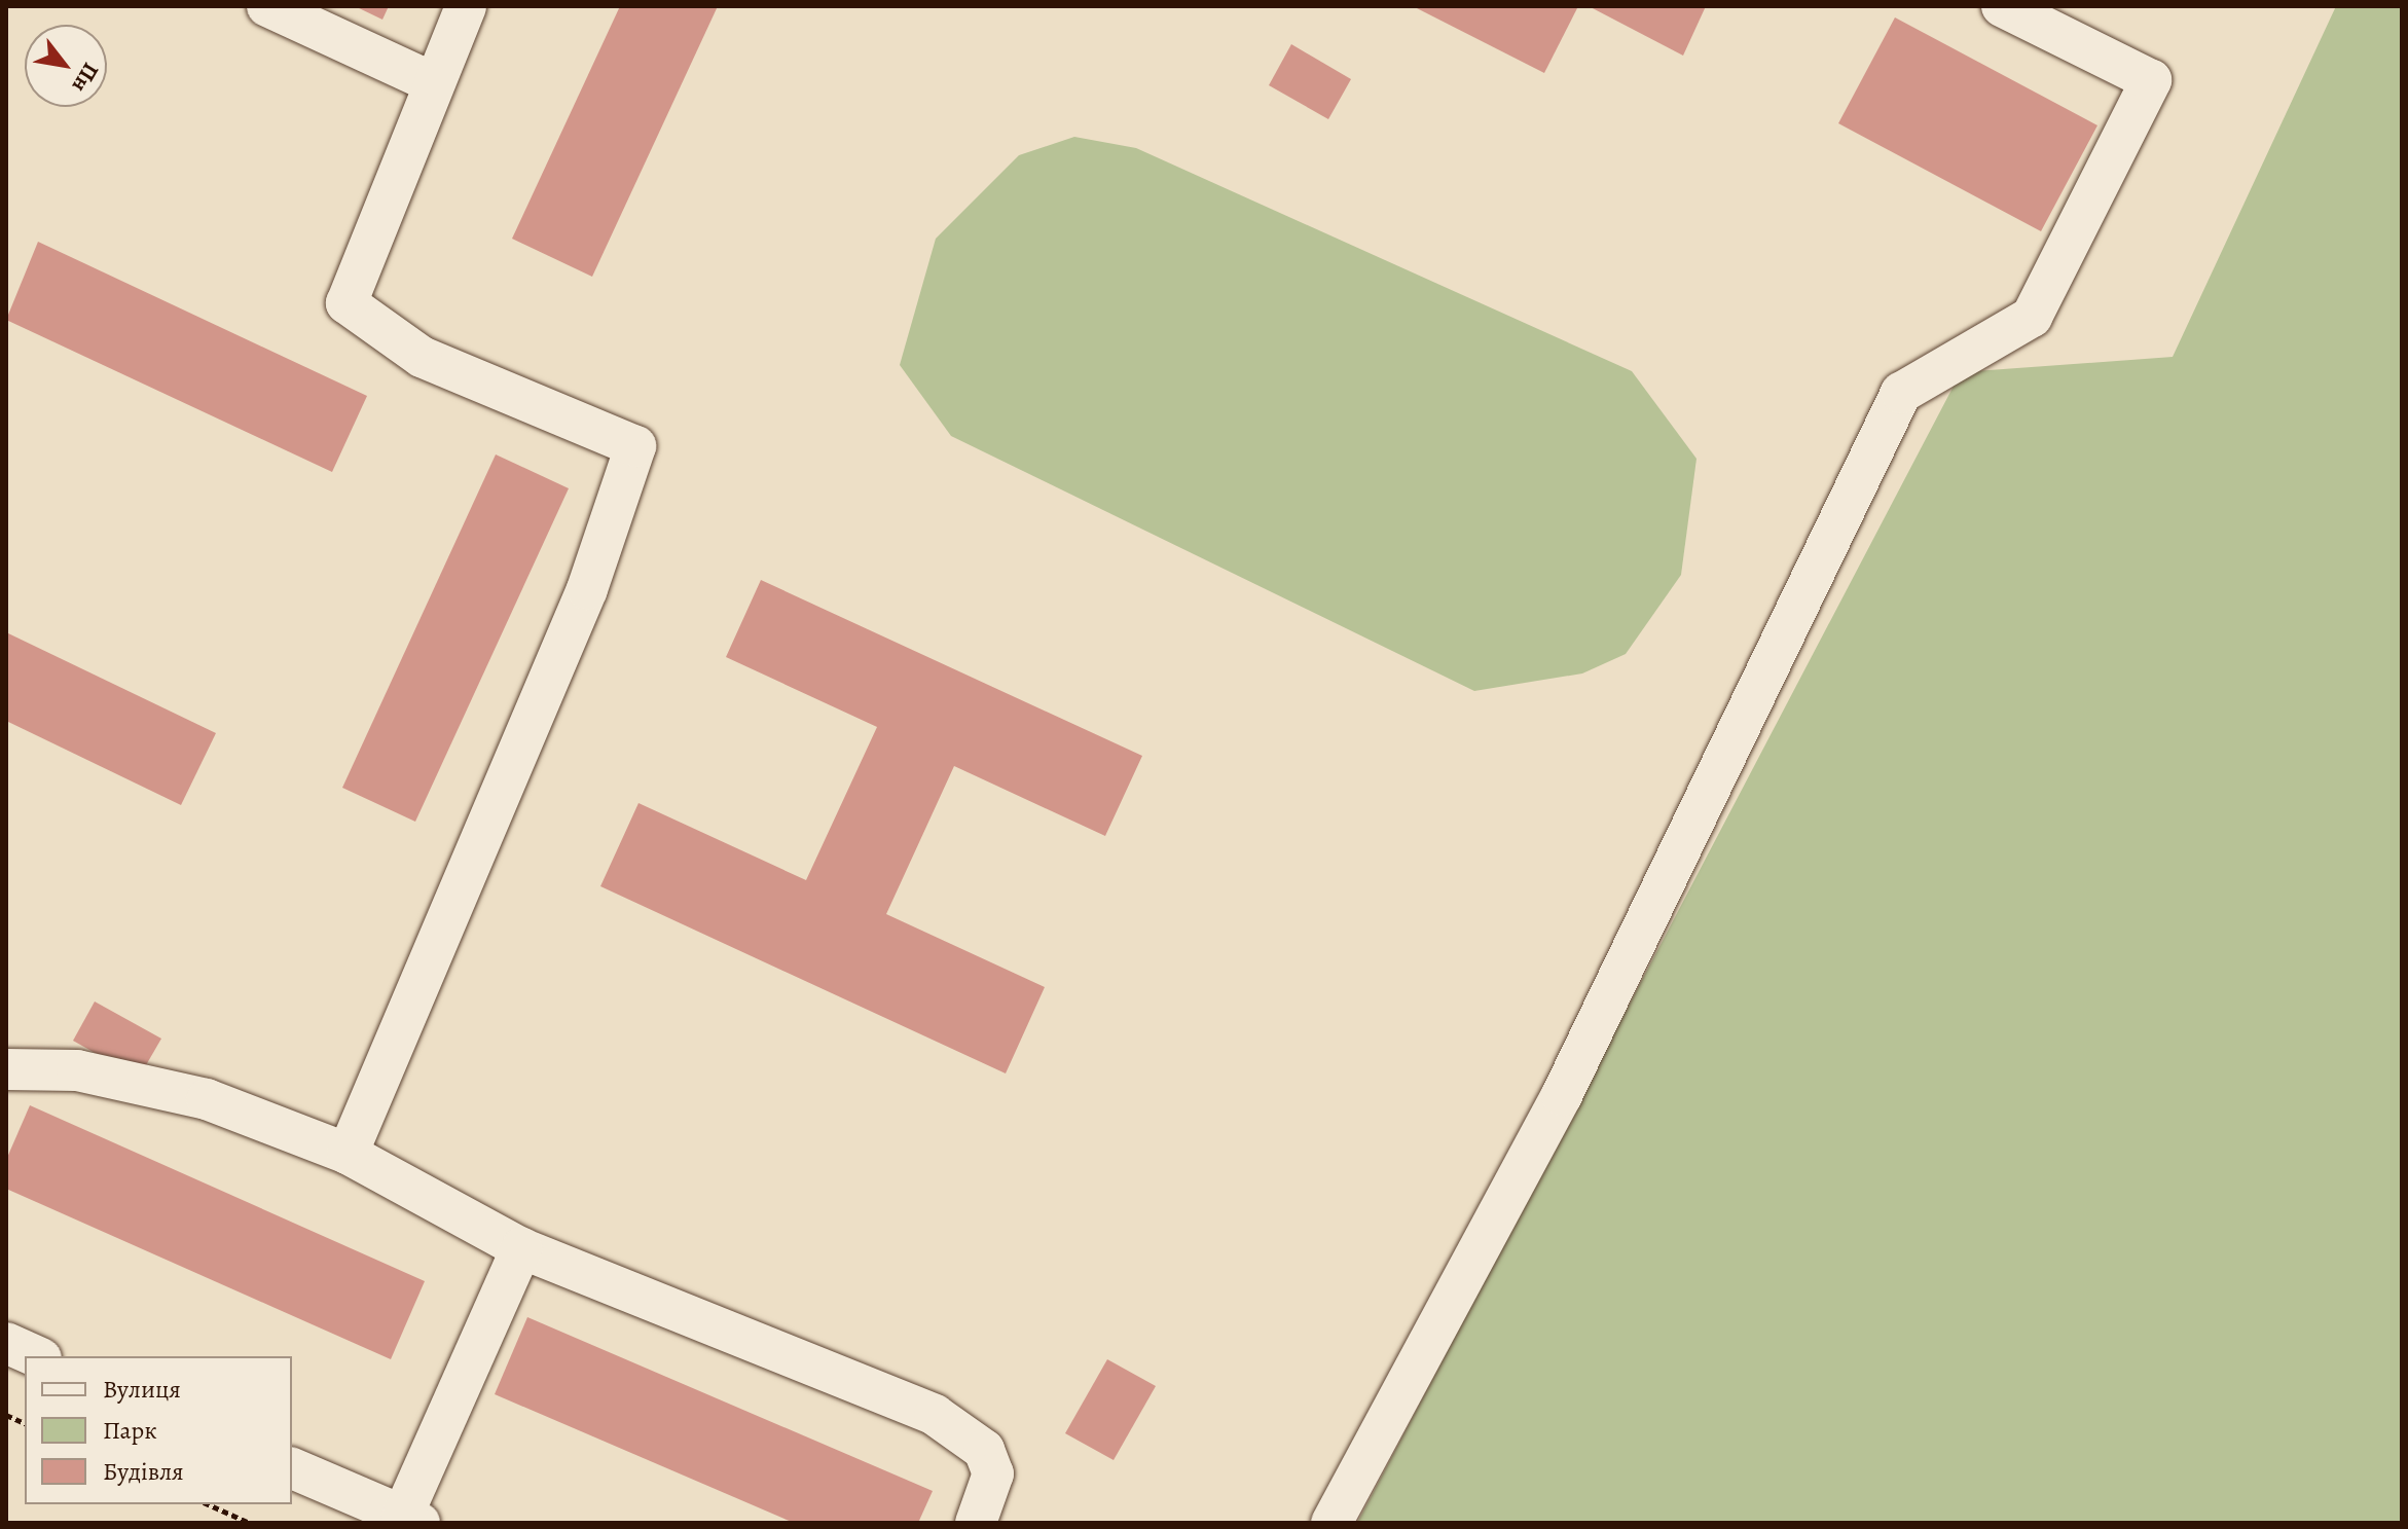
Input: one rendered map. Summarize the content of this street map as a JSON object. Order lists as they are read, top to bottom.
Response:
{
  "legend": ["Вулиця", "Парк", "Будівля"],
  "north": "bottom right"
}
